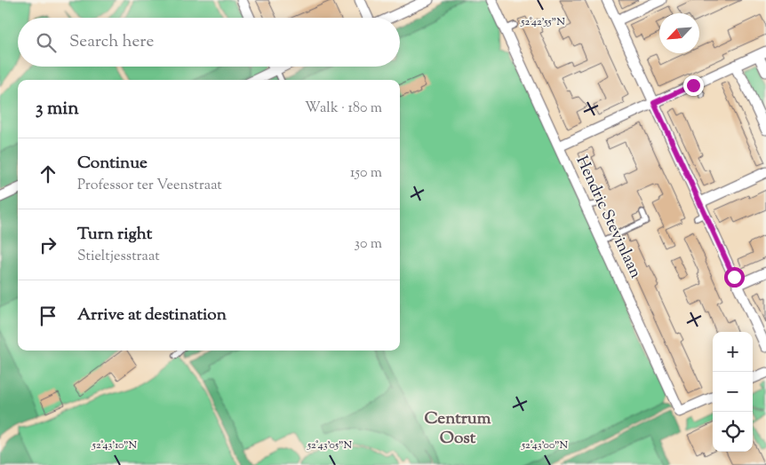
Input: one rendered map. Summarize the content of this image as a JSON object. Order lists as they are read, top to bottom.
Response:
{
  "streets": {
    "street": ["Hendric Stevinlaan"]
  },
  "districts": ["Centrum Oost"],
  "north": "bottom left",
  "page": {
    "search": "Search here",
    "heading": ["3 min", "Walk · 180 m"],
    "list": [
      ["Continue", "Professor ter Veenstraat", "150 m"],
      ["Turn right", "Stieltjesstraat", "30 m"],
      "Arrive at destination"
    ],
    "map_buttons": ["+", "−"]
  },
  "coordinates": [
    "52°42'55\"N",
    "52°43'10\"N",
    "52°43'05\"N",
    "52°43'00\"N"
  ]
}
